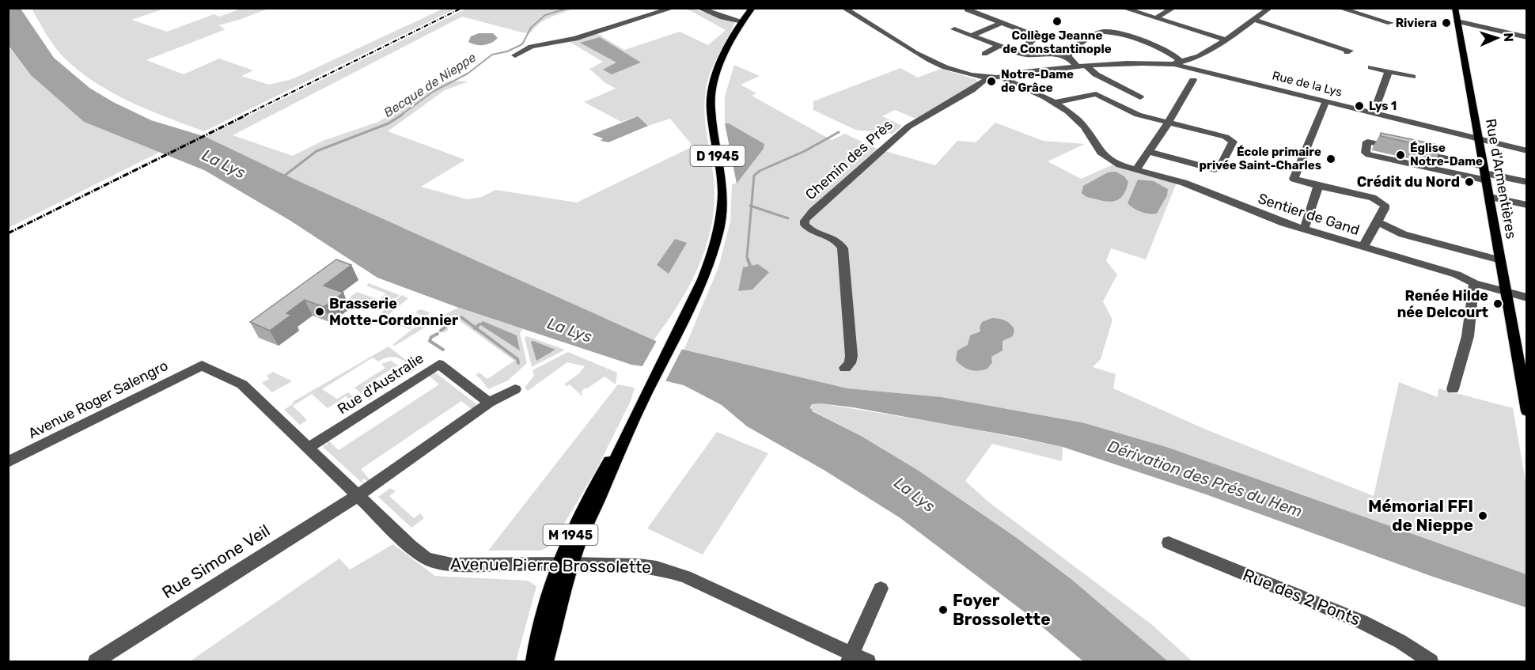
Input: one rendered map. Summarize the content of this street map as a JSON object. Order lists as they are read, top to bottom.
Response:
{
  "streets": {
    "main road": ["D 1945", "Rue d'Armentières", "M 1945"],
    "street": [
      "Rue de la Lys",
      "Chemin des Près",
      "Sentier de Gand",
      "Rue d'Australie",
      "Avenue Roger Salengro",
      "Rue Simone Veil",
      "Avenue Pierre Brossolette",
      "Rue des 2 Ponts"
    ]
  },
  "crossings": [
    ["Rue de la Lys", "Chemin des Près"],
    ["Rue de la Lys", "Rue d'Armentières"],
    ["Rue de la Lys", "Sentier de Gand"],
    ["D 1945", "M 1945"],
    ["Rue d'Armentières", "Sentier de Gand"],
    ["Rue d'Australie", "Avenue Pierre Brossolette"],
    ["Avenue Roger Salengro", "Avenue Pierre Brossolette"],
    ["M 1945", "Avenue Pierre Brossolette"],
    ["Rue Simone Veil", "Avenue Pierre Brossolette"]
  ],
  "water": ["Becque de Nieppe", "La Lys", "Dérivation des Prés du Hem"],
  "places": [
    "Collège Jeanne de Constantinople",
    "Riviera",
    "Notre-Dame de Grâce",
    "Lys 1",
    "Église Notre-Dame",
    "École primaire privée Saint-Charles",
    "Crédit du Nord",
    "Renée Hilde née Delcourt",
    "Brasserie Motte-Cordonnier",
    "Mémorial FFI de Nieppe",
    "Foyer Brossolette"
  ],
  "north": "right"
}
